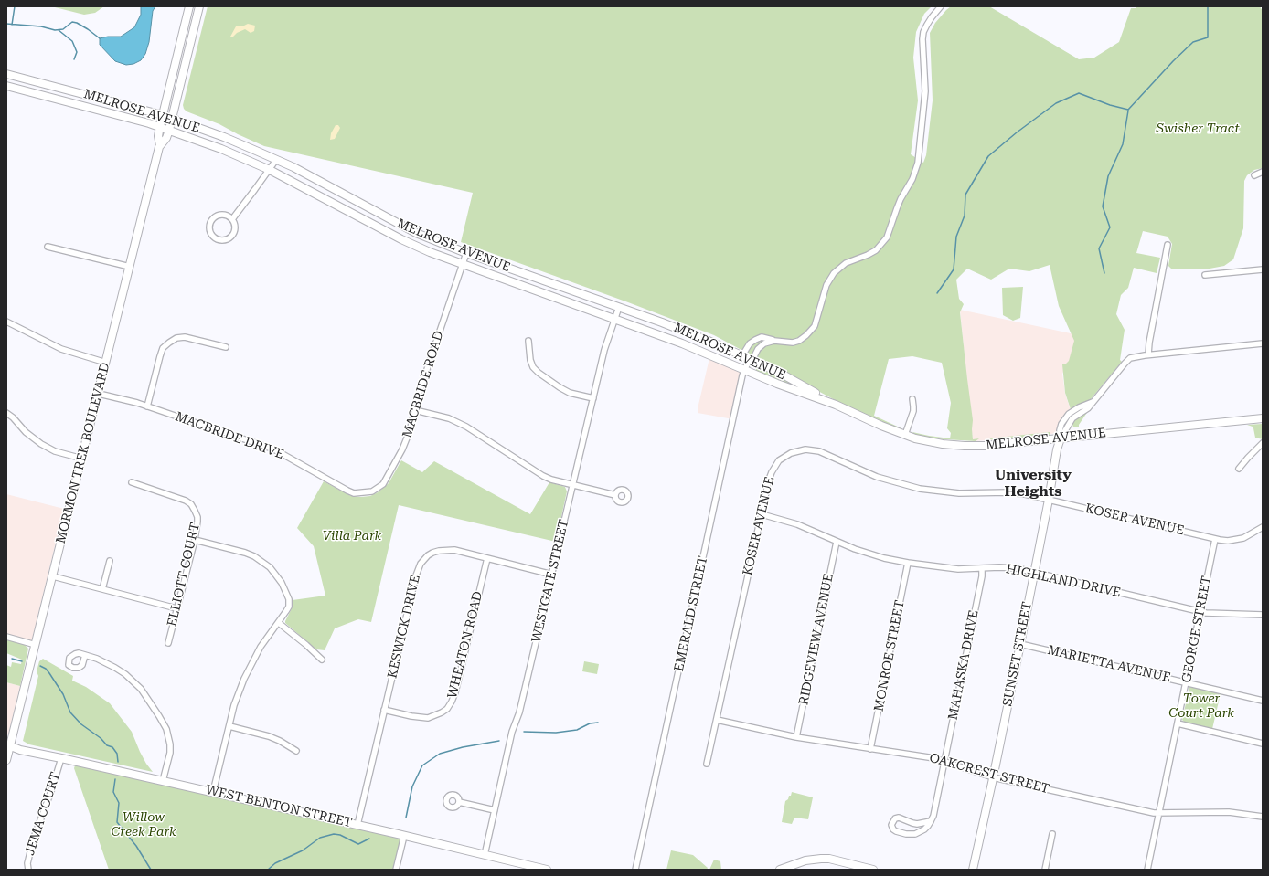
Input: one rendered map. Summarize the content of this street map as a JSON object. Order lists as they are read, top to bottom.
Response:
{
  "streets": {
    "main road": [
      "MELROSE AVENUE",
      "MORMON TREK BOULEVARD",
      "SUNSET STREET",
      "WEST BENTON STREET"
    ],
    "street": [
      "MACBRIDE ROAD",
      "MACBRIDE DRIVE",
      "KOSER AVENUE",
      "ELLIOTT COURT",
      "WESTGATE STREET",
      "HIGHLAND DRIVE",
      "EMERALD STREET",
      "KESWICK DRIVE",
      "GEORGE STREET",
      "RIDGEVIEW AVENUE",
      "WHEATON ROAD",
      "MONROE STREET",
      "MARIETTA AVENUE",
      "MAHASKA DRIVE",
      "OAKCREST STREET",
      "JEMA COURT"
    ]
  },
  "crossings": [
    ["MELROSE AVENUE", "MACBRIDE ROAD"],
    ["MELROSE AVENUE", "MORMON TREK BOULEVARD"],
    ["MELROSE AVENUE", "WESTGATE STREET"],
    ["MELROSE AVENUE", "EMERALD STREET"],
    ["MELROSE AVENUE", "SUNSET STREET"],
    ["MACBRIDE ROAD", "MACBRIDE DRIVE"],
    ["MACBRIDE DRIVE", "MORMON TREK BOULEVARD"],
    ["MORMON TREK BOULEVARD", "WEST BENTON STREET"],
    ["KOSER AVENUE", "HIGHLAND DRIVE"],
    ["KOSER AVENUE", "GEORGE STREET"],
    ["KOSER AVENUE", "SUNSET STREET"],
    ["KOSER AVENUE", "OAKCREST STREET"],
    ["WESTGATE STREET", "KESWICK DRIVE"],
    ["WESTGATE STREET", "WEST BENTON STREET"],
    ["HIGHLAND DRIVE", "GEORGE STREET"],
    ["HIGHLAND DRIVE", "RIDGEVIEW AVENUE"],
    ["HIGHLAND DRIVE", "SUNSET STREET"],
    ["HIGHLAND DRIVE", "MONROE STREET"],
    ["HIGHLAND DRIVE", "MAHASKA DRIVE"],
    ["KESWICK DRIVE", "WHEATON ROAD"],
    ["KESWICK DRIVE", "WEST BENTON STREET"],
    ["GEORGE STREET", "MARIETTA AVENUE"],
    ["GEORGE STREET", "OAKCREST STREET"],
    ["RIDGEVIEW AVENUE", "OAKCREST STREET"],
    ["SUNSET STREET", "MARIETTA AVENUE"],
    ["SUNSET STREET", "OAKCREST STREET"],
    ["MONROE STREET", "OAKCREST STREET"],
    ["MAHASKA DRIVE", "OAKCREST STREET"],
    ["WEST BENTON STREET", "JEMA COURT"]
  ],
  "districts": ["University Heights"],
  "parks": [
    "Swisher Tract",
    "Villa Park",
    "Tower Court Park",
    "Willow Creek Park"
  ]
}
